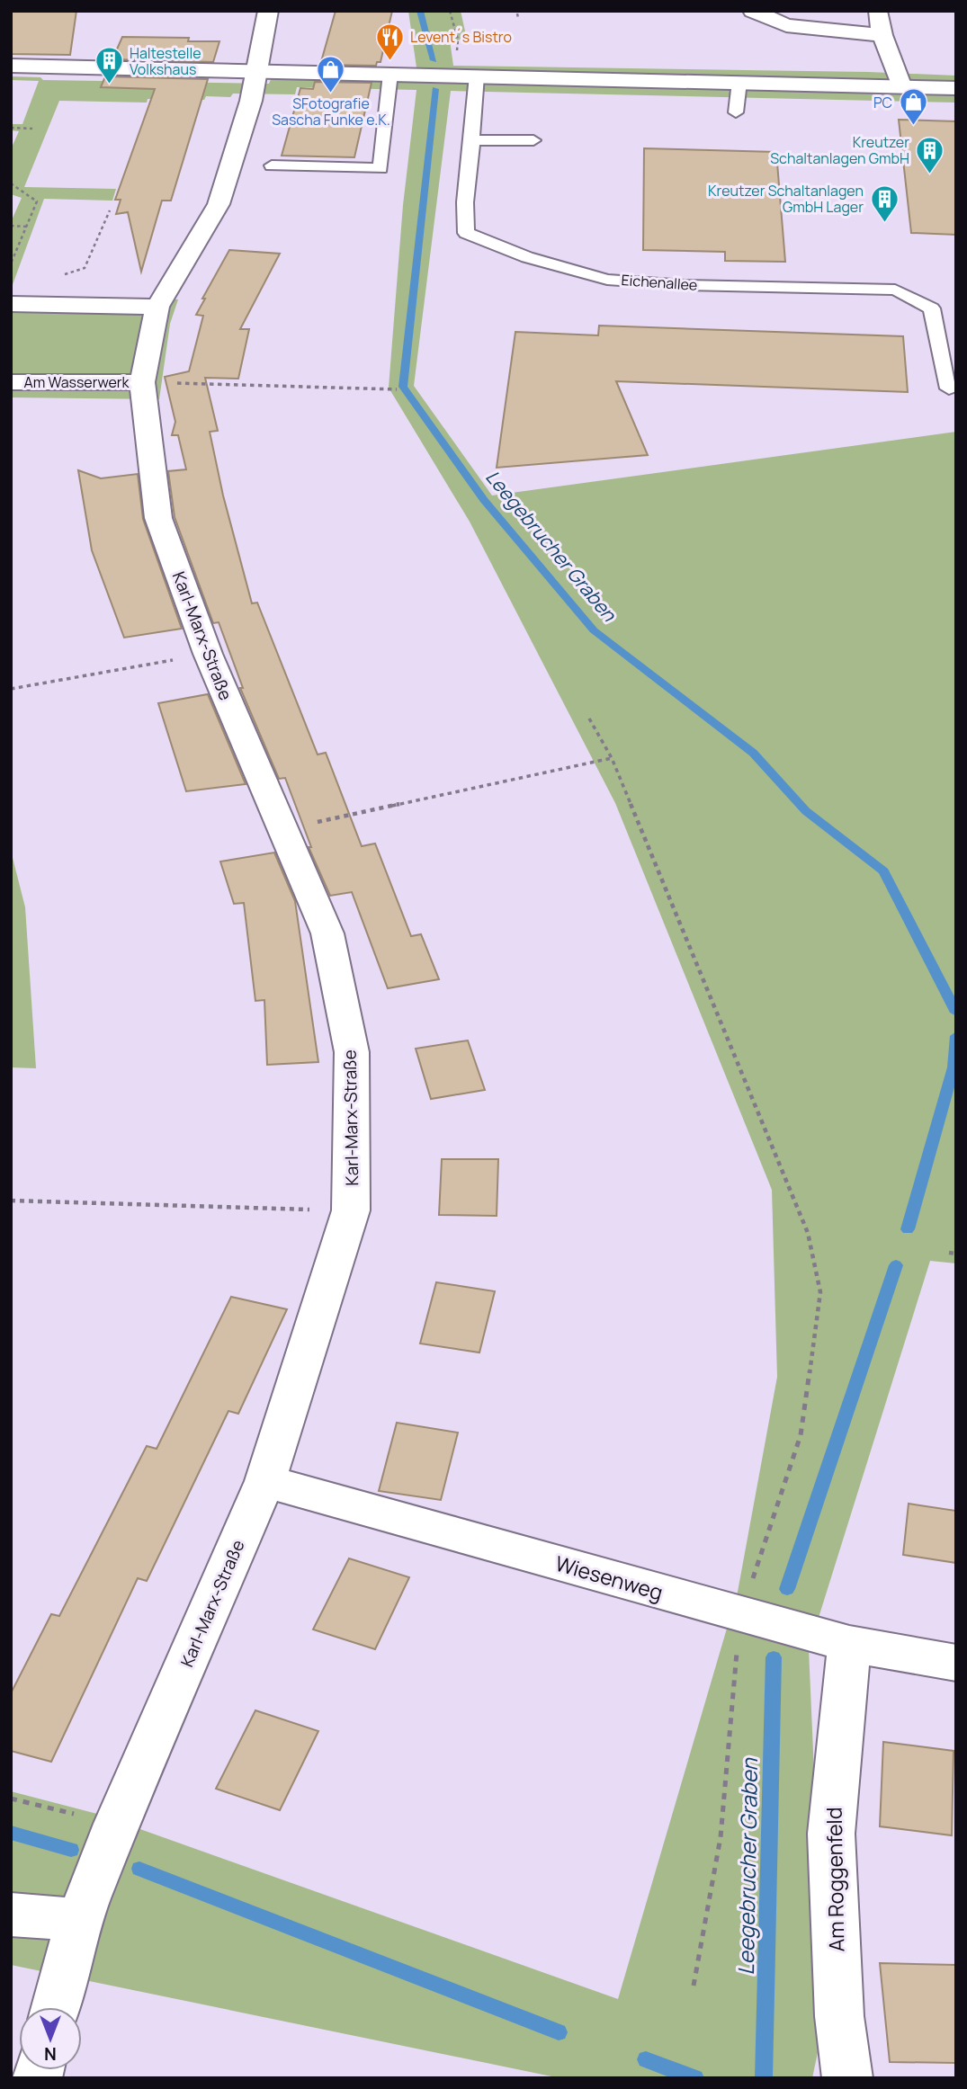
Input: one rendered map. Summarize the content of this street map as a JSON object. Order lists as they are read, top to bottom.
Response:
{
  "streets": {
    "street": [
      "Am Wasserwerk",
      "Karl-Marx-Straße",
      "Wiesenweg",
      "Am Roggenfeld"
    ],
    "lane": ["Eichenallee"]
  },
  "crossings": [
    ["Am Wasserwerk", "Karl-Marx-Straße"],
    ["Karl-Marx-Straße", "Wiesenweg"],
    ["Wiesenweg", "Am Roggenfeld"]
  ],
  "water": ["Leegebrucher Graben"],
  "places": {
    "restaurant": ["Levent´s Bistro"],
    "building": ["Haltestelle Volkshaus", "Kreutzer Schaltanlagen GmbH", "Kreutzer Schaltanlagen GmbH Lager"],
    "shop": ["SFotografie Sascha Funke e.K.", "PC"]
  },
  "north": "bottom"
}
